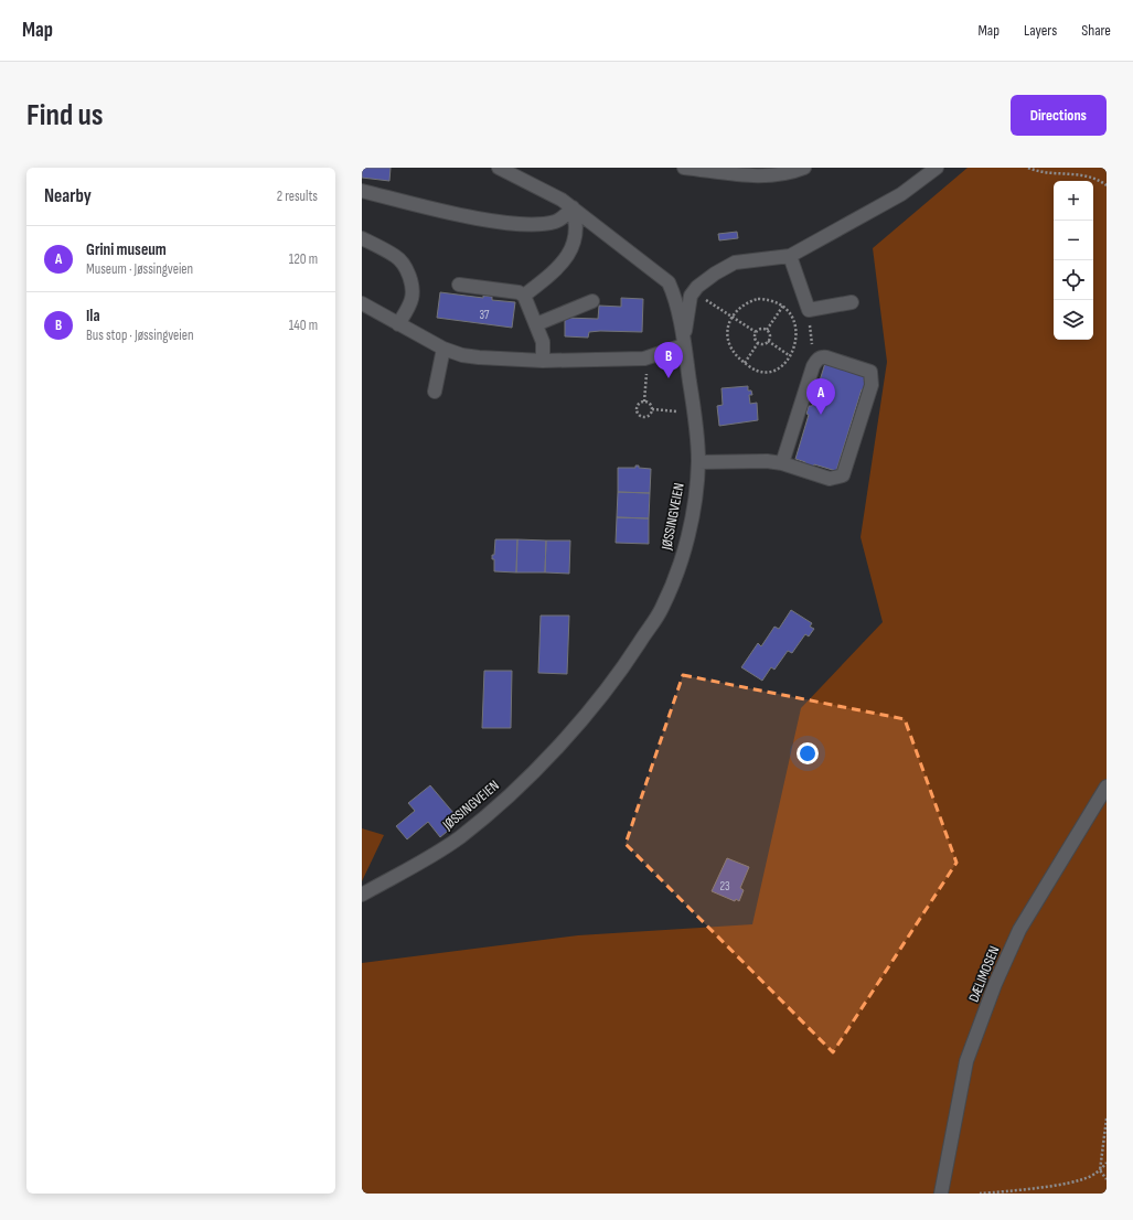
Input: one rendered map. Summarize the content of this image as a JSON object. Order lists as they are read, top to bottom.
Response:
{
  "streets": {
    "street": ["JØSSINGVEIEN", "DÆLIMOSEN"]
  },
  "house_numbers": ["37", "23"],
  "page": {
    "header": "Map",
    "nav": ["Map", "Layers", "Share"],
    "buttons": "Directions",
    "title": "Find us",
    "heading": ["Nearby", "2 results"],
    "map_buttons": ["+", "−"],
    "list": [
      {
        "mark": "A",
        "name": "Grini museum",
        "note": "Museum · Jøssingveien",
        "value": "120 m"
      },
      {
        "mark": "B",
        "name": "Ila",
        "note": "Bus stop · Jøssingveien",
        "value": "140 m"
      }
    ],
    "pins": ["B", "A"]
  }
}
